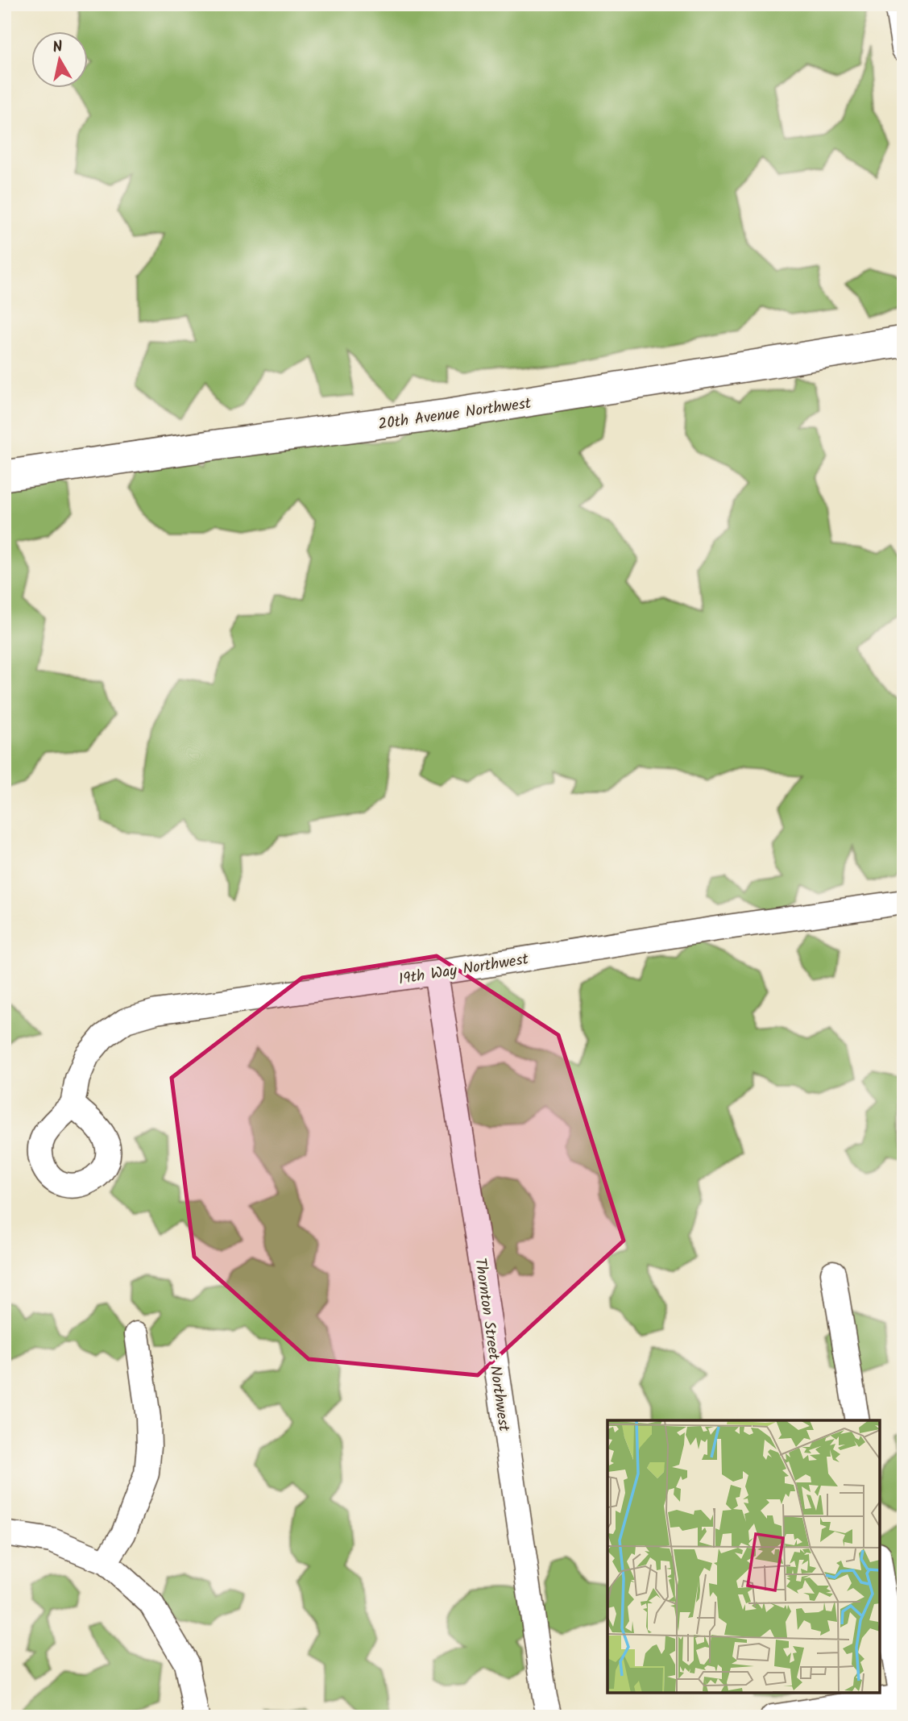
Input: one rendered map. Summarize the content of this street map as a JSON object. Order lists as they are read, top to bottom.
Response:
{
  "streets": {
    "street": ["20th Avenue Northwest", "19th Way Northwest", "Thornton Street Northwest"]
  },
  "crossings": [
    ["19th Way Northwest", "Thornton Street Northwest"]
  ],
  "north": "top"
}
